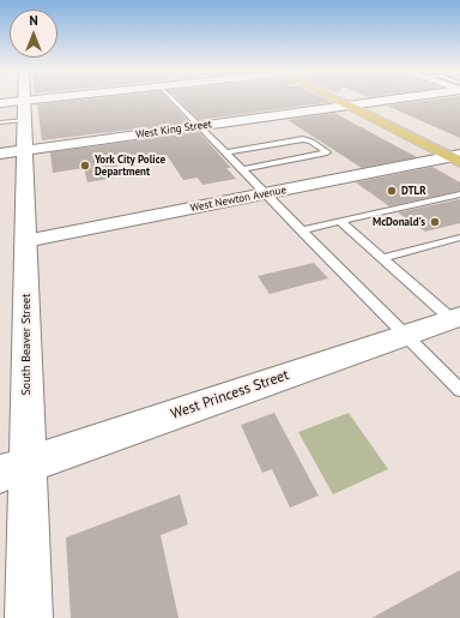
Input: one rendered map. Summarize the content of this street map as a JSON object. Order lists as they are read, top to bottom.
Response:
{
  "streets": {
    "street": [
      "West King Street",
      "West Newton Avenue",
      "South Beaver Street",
      "West Princess Street"
    ]
  },
  "crossings": [
    ["West King Street", "South Beaver Street"],
    ["West Newton Avenue", "South Beaver Street"],
    ["South Beaver Street", "West Princess Street"]
  ],
  "places": ["York City Police Department", "DTLR", "McDonald's"],
  "north": "top"
}
